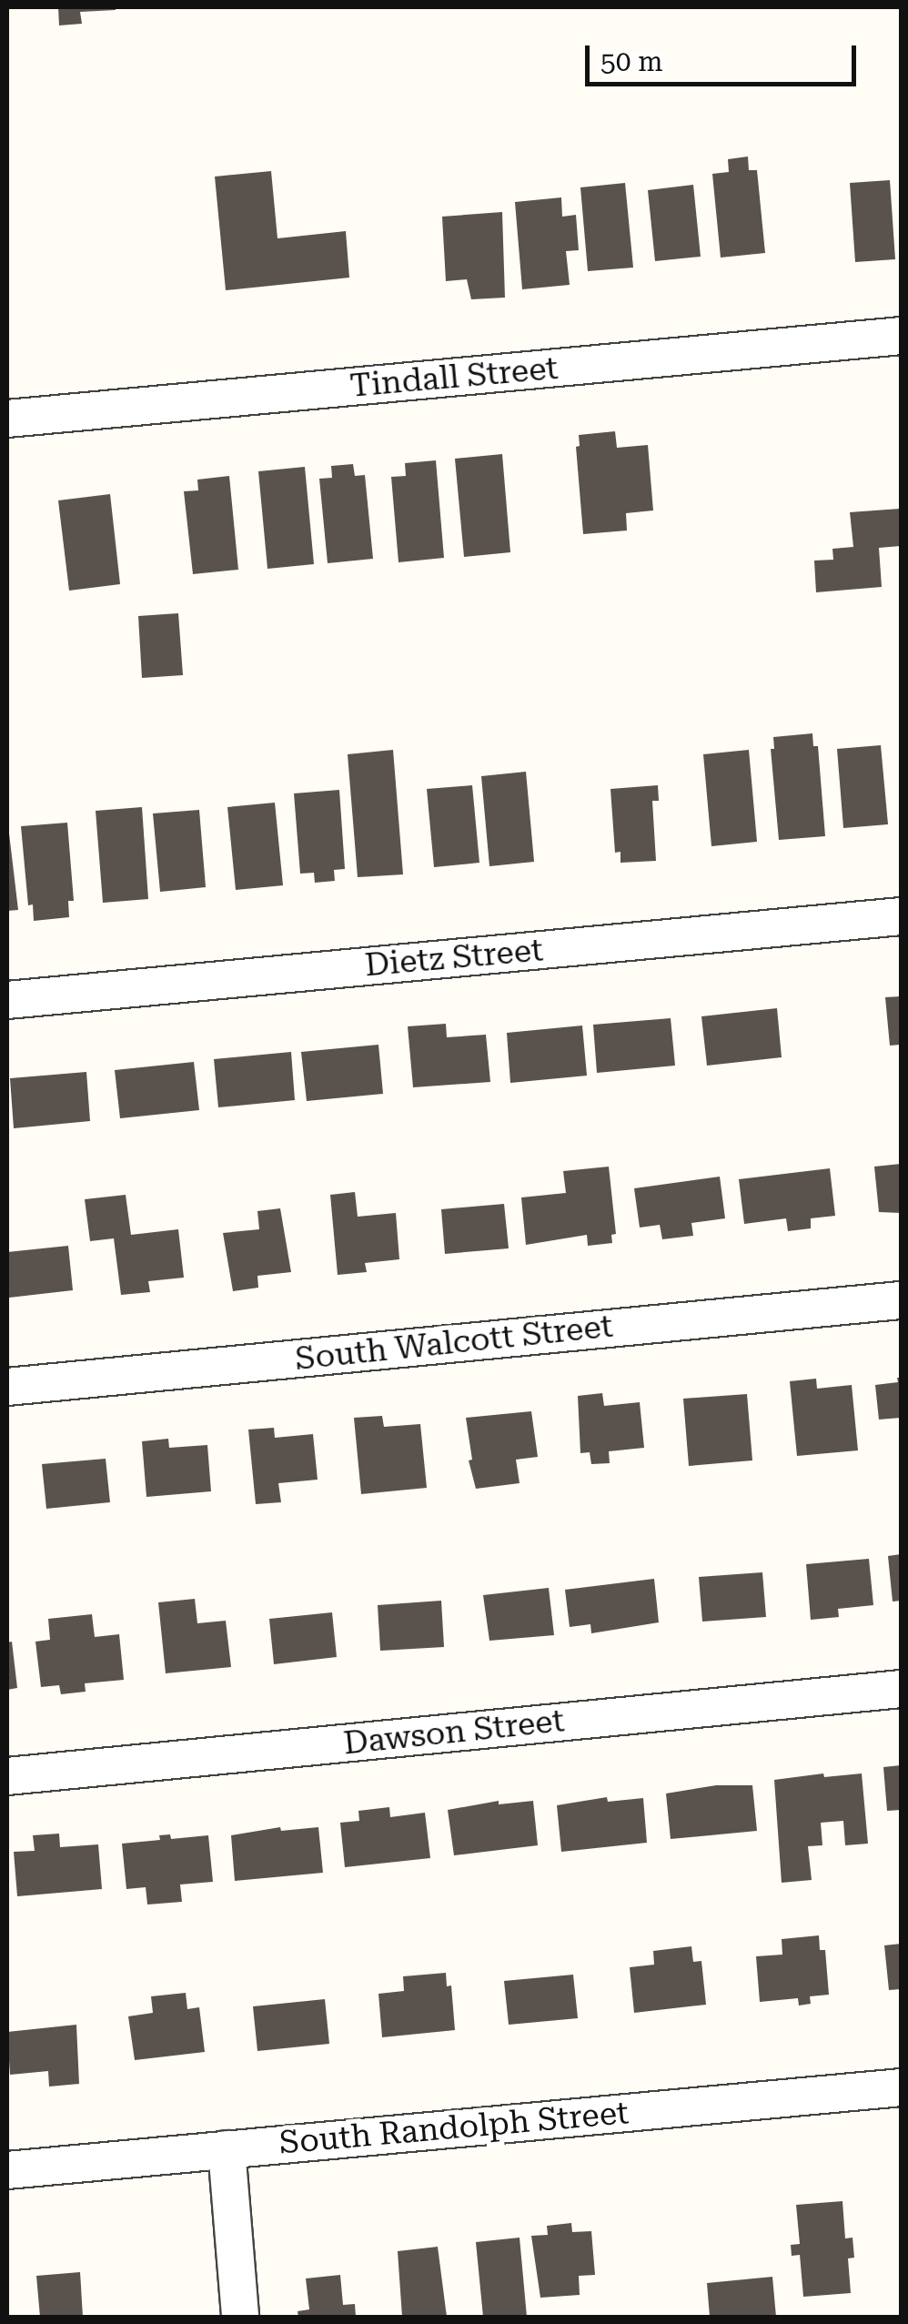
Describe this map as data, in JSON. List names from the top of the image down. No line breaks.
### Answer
{"streets":{"street":["Tindall Street","Dietz Street","South Walcott Street","Dawson Street","South Randolph Street"]},"scale_bar":"50 m"}
